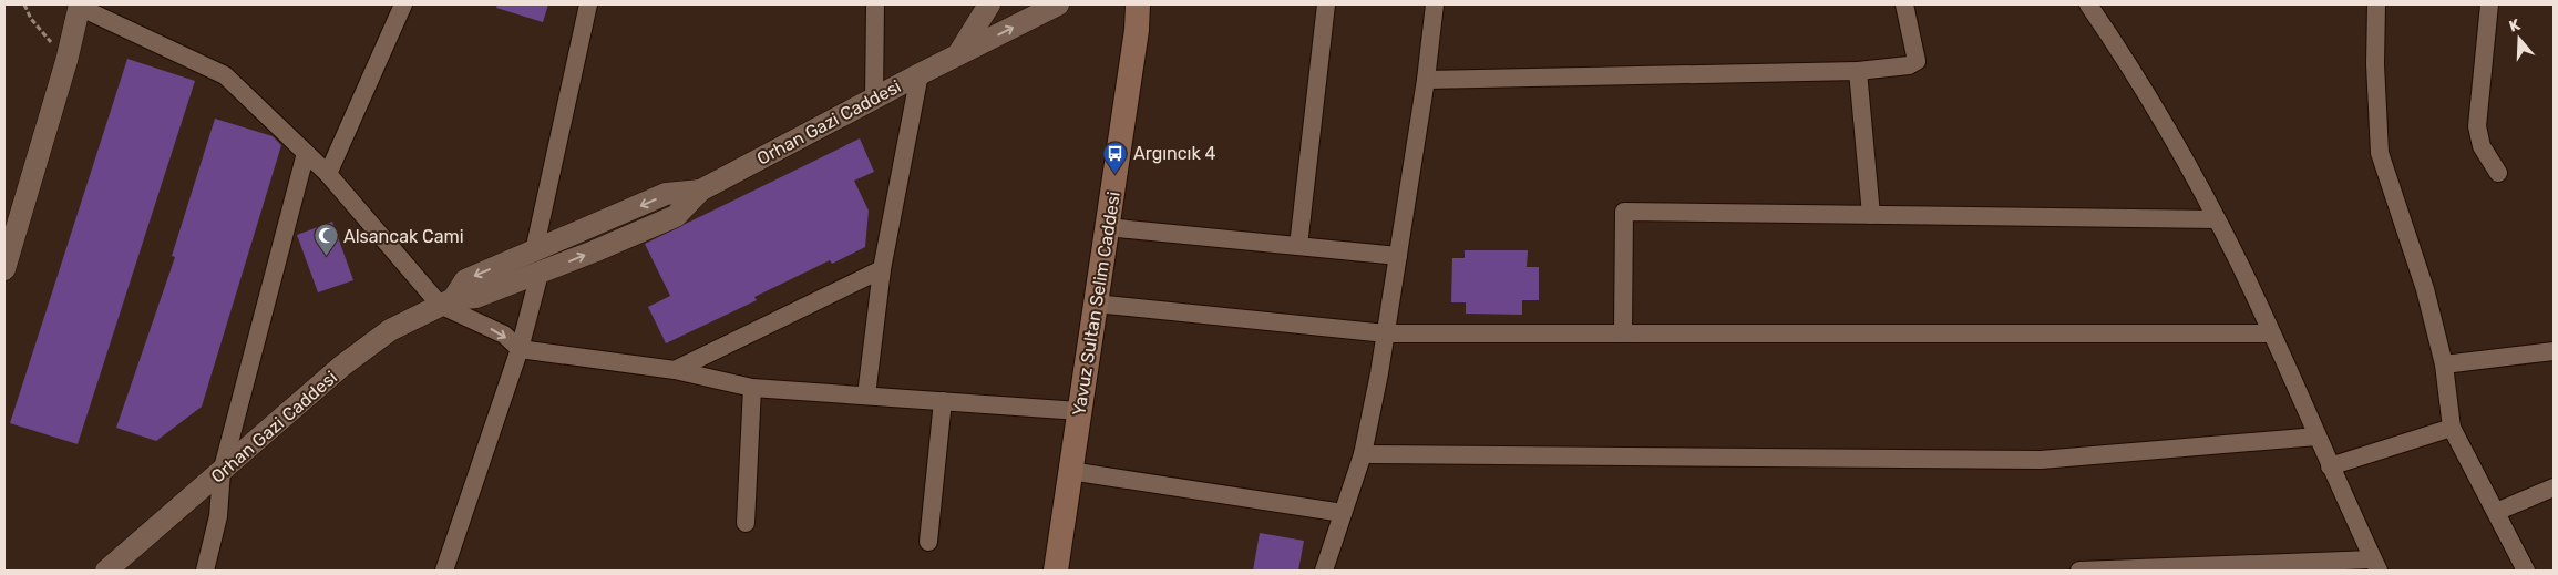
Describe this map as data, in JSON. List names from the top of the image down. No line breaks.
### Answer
{"streets":{"main road":["Yavuz Sultan Selim Caddesi"],"street":["Orhan Gazi Caddesi"]},"places":{"bus stop":["Argıncık 4"],"mosque":["Alsancak Cami"]},"north":"top"}
